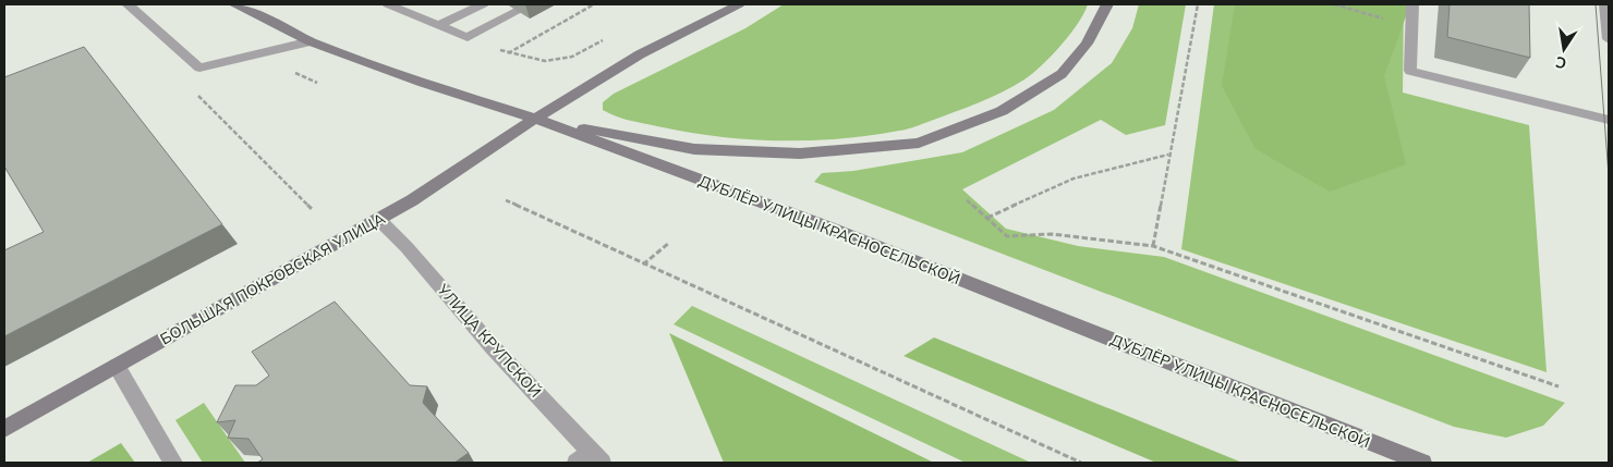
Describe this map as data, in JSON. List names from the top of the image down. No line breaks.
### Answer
{"streets":{"main road":["ДУБЛЁР УЛИЦЫ КРАСНОСЕЛЬСКОЙ","БОЛЬШАЯ ПОКРОВСКАЯ УЛИЦА"],"street":["УЛИЦА КРУПСКОЙ"]},"crossings":[["ДУБЛЁР УЛИЦЫ КРАСНОСЕЛЬСКОЙ","БОЛЬШАЯ ПОКРОВСКАЯ УЛИЦА"],["БОЛЬШАЯ ПОКРОВСКАЯ УЛИЦА","УЛИЦА КРУПСКОЙ"]],"north":"bottom"}
